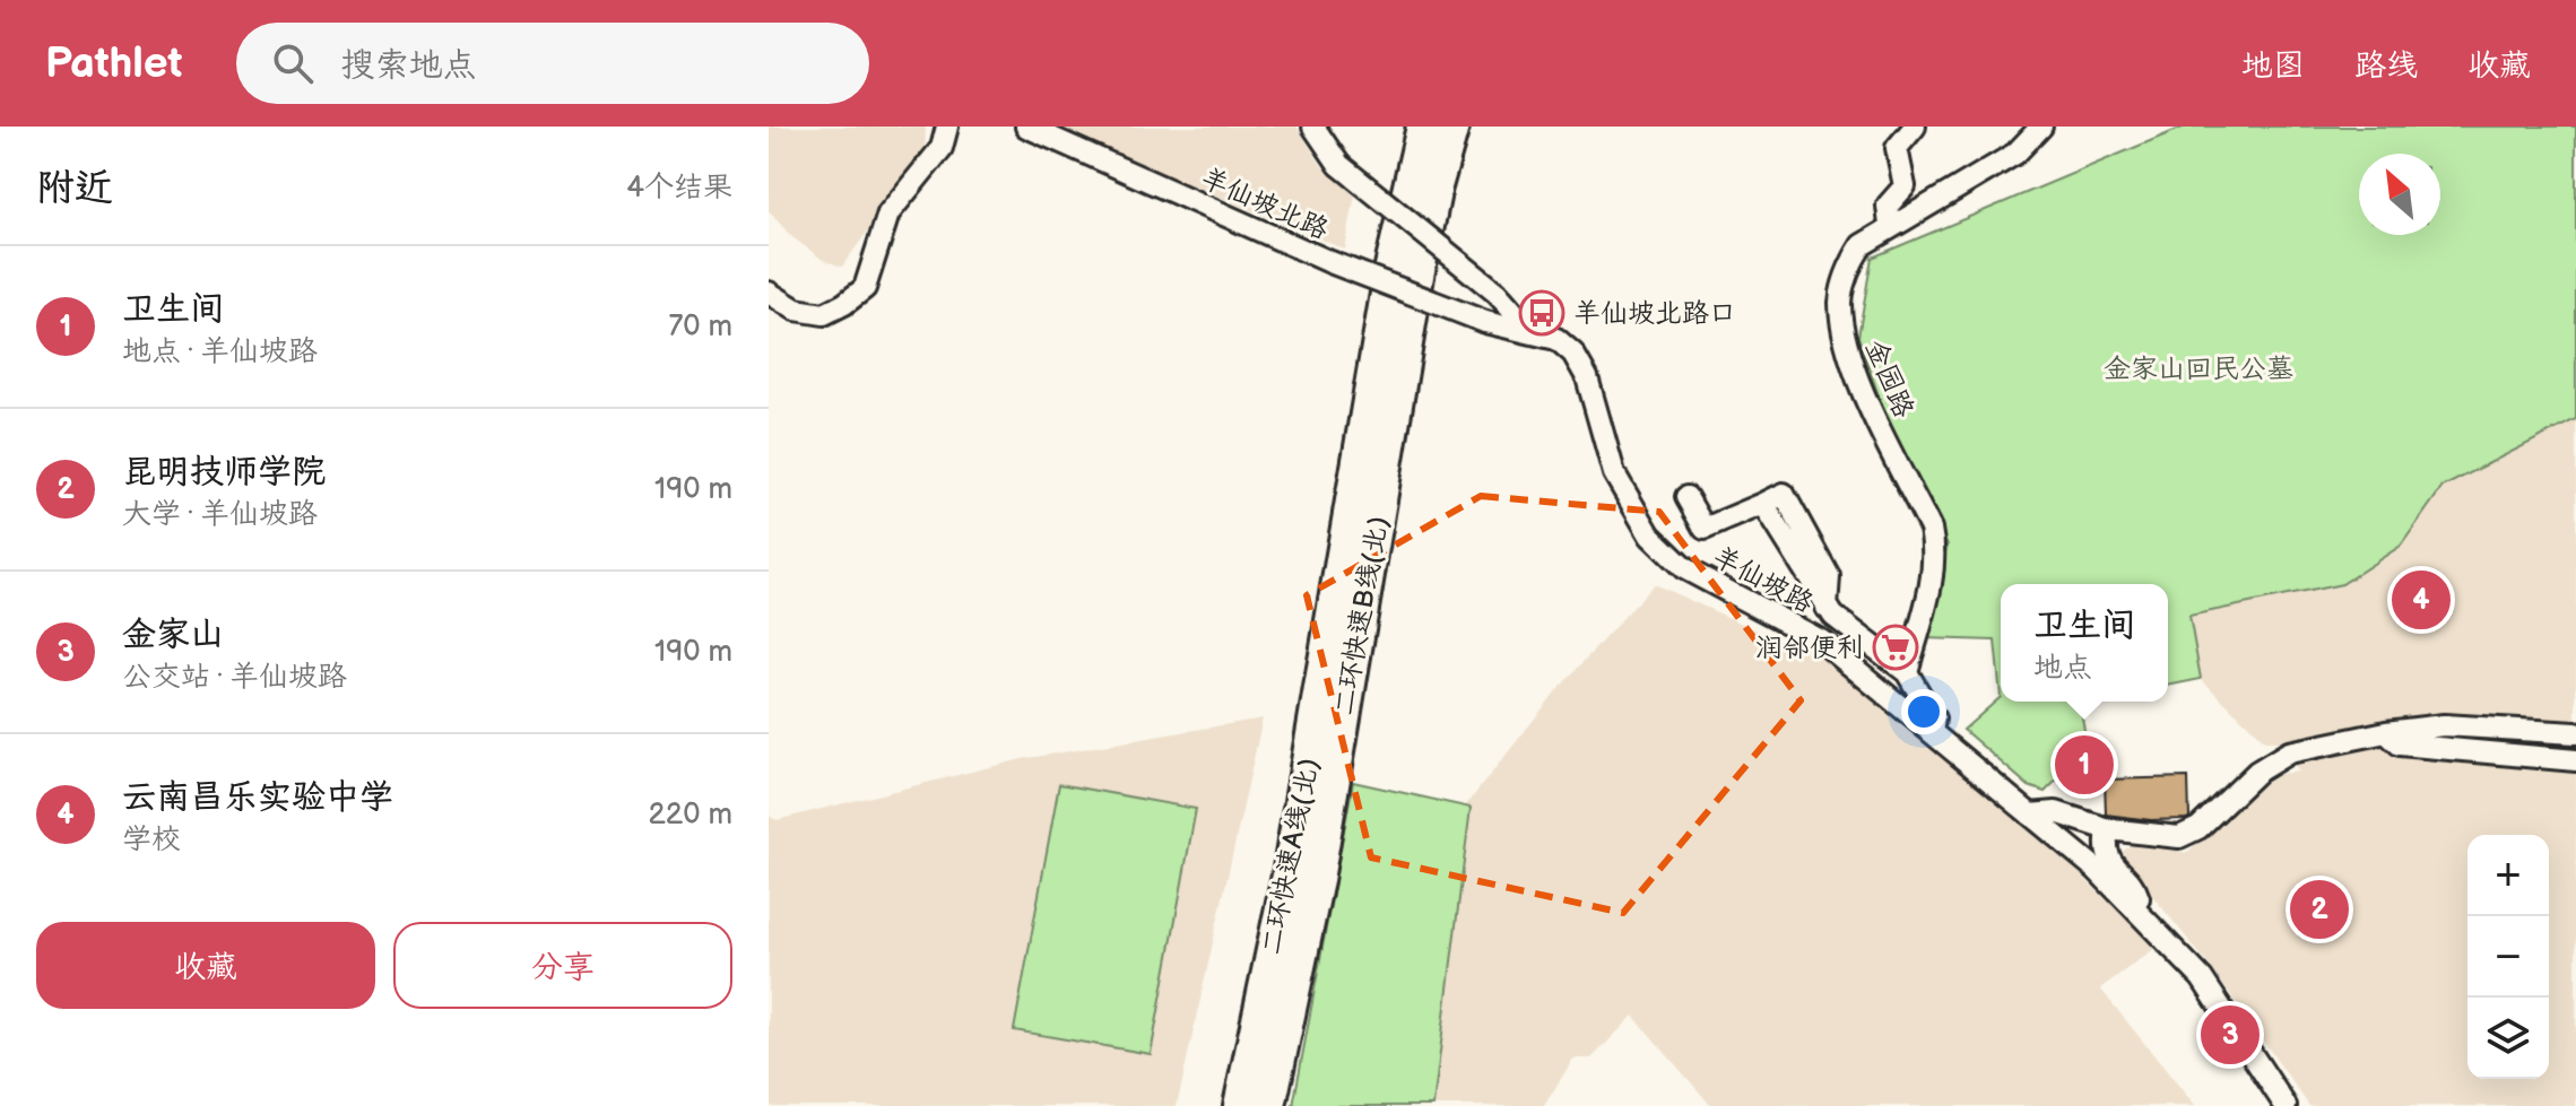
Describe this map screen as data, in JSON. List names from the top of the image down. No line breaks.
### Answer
{"streets":{"highway":["二环快速B线(北)","二环快速A线(北)"],"street":["羊仙坡北路","金园路","羊仙坡路"]},"crossings":[["羊仙坡北路","羊仙坡路"]],"parks":["金家山回民公墓"],"places":{"bus stop":["羊仙坡北路口"],"supermarket":["润邻便利"]},"north":"top left","page":{"header":"Pathlet","search":"搜索地点","nav":["地图","路线","收藏"],"heading":["附近","4个结果"],"list":[{"mark":"1","name":"卫生间","note":"地点 · 羊仙坡路","value":"70 m"},{"mark":"2","name":"昆明技师学院","note":"大学 · 羊仙坡路","value":"190 m"},{"mark":"3","name":"金家山","note":"公交站 · 羊仙坡路","value":"190 m"},{"mark":"4","name":"云南昌乐实验中学","note":"学校","value":"220 m"}],"pins":["4","1","2","3"],"popup":["卫生间","地点"],"map_buttons":["+","−"],"buttons":["收藏","分享"]}}
